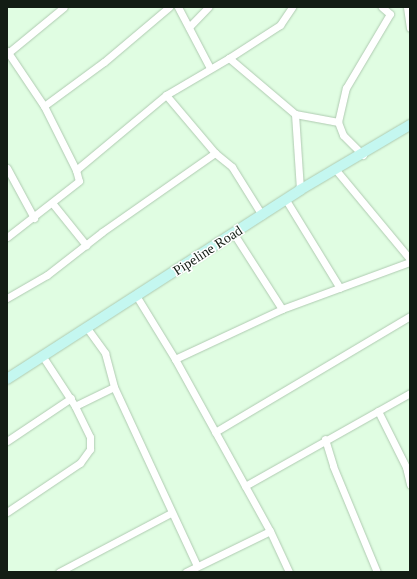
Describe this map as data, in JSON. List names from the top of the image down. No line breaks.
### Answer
{"streets":{"street":["Pipeline Road"]}}
